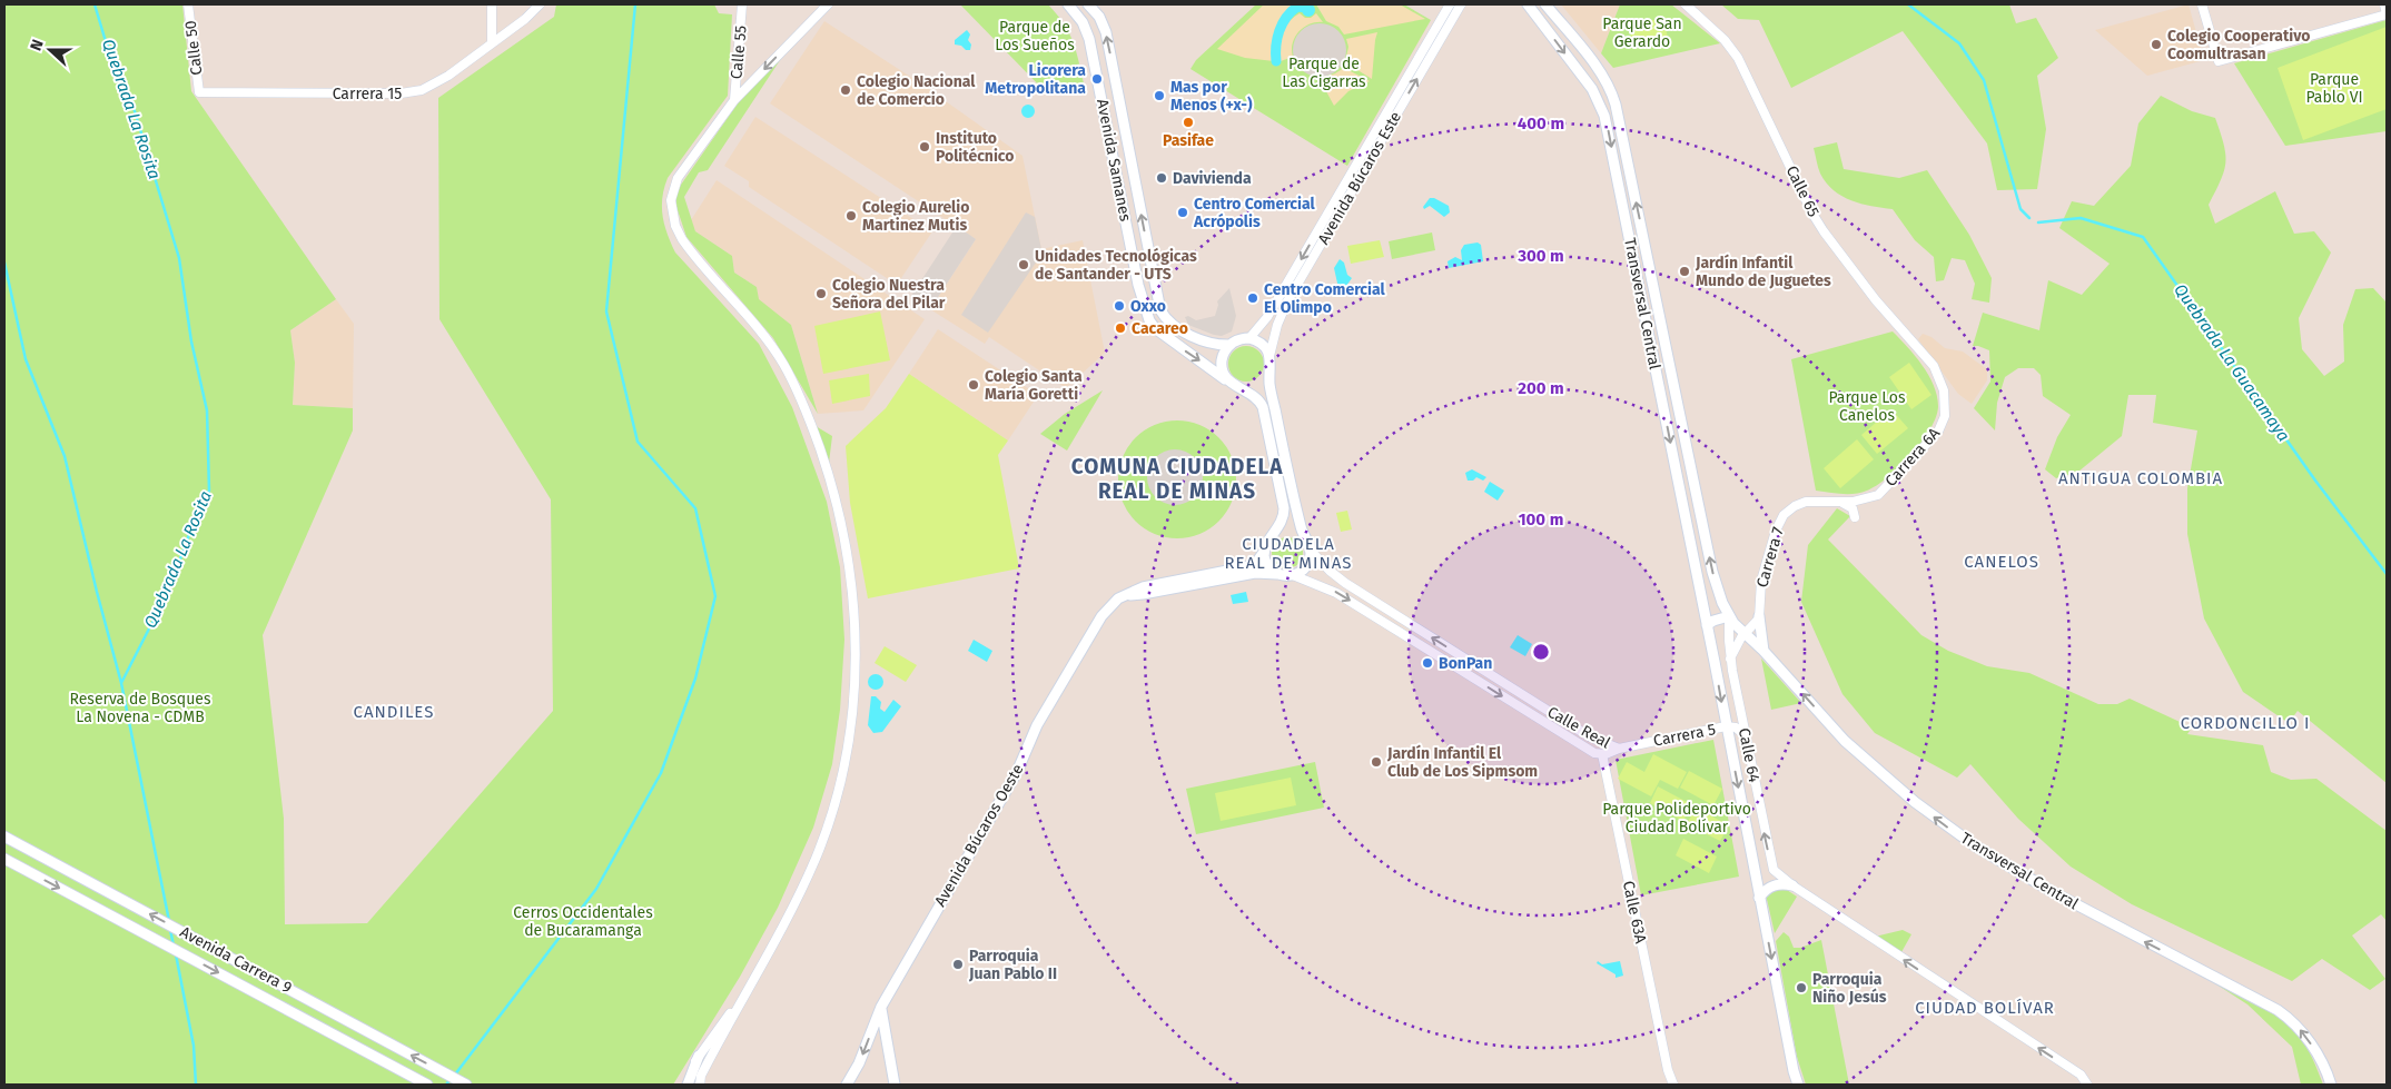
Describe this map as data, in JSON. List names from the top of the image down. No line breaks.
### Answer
{"streets":{"main road":["Avenida Samanes","Transversal Central","Avenida Búcaros Oeste","Avenida Carrera 9"],"street":["Calle 50","Calle 55","Carrera 15","Avenida Búcaros Este","Calle 65","Carrera 6A","Carrera 7","Calle Real","Carrera 5","Calle 64","Calle 63A"]},"crossings":[["Calle 50","Carrera 15"],["Calle 65","Carrera 6A"],["Transversal Central","Carrera 5"],["Transversal Central","Calle 64"],["Carrera 6A","Carrera 7"],["Calle Real","Carrera 5"],["Calle Real","Calle 63A"],["Carrera 5","Calle 64"]],"one_way":["Calle 64"],"districts":["COMUNA CIUDADELA REAL DE MINAS","ANTIGUA COLOMBIA","CIUDADELA REAL DE MINAS","CANELOS","CANDILES","CORDONCILLO I","CIUDAD BOLÍVAR"],"water":["Quebrada La Rosita","Quebrada La Guacamaya"],"parks":["Parque San Gerardo","Parque de Los Sueños","Parque de Las Cigarras","Parque Pablo VI","Parque Los Canelos","Reserva de Bosques La Novena - CDMB","Parque Polideportivo Ciudad Bolívar","Cerros Occidentales de Bucaramanga"],"places":["Colegio Cooperativo Coomultrasan","Licorera Metropolitana","Colegio Nacional de Comercio","Mas por Menos (+x-)","Pasifae","Instituto Politécnico","Davivienda","Centro Comercial Acrópolis","Colegio Aurelio Martinez Mutis","Unidades Tecnológicas de Santander - UTS","Jardín Infantil Mundo de Juguetes","Colegio Nuestra Señora del Pilar","Centro Comercial El Olimpo","Oxxo","Cacareo","Colegio Santa María Goretti","BonPan","Jardín Infantil El Club de Los Sipmsom","Parroquia Juan Pablo II","Parroquia Niño Jesús"],"north":"left","rings":["400 m","300 m","200 m","100 m"]}
